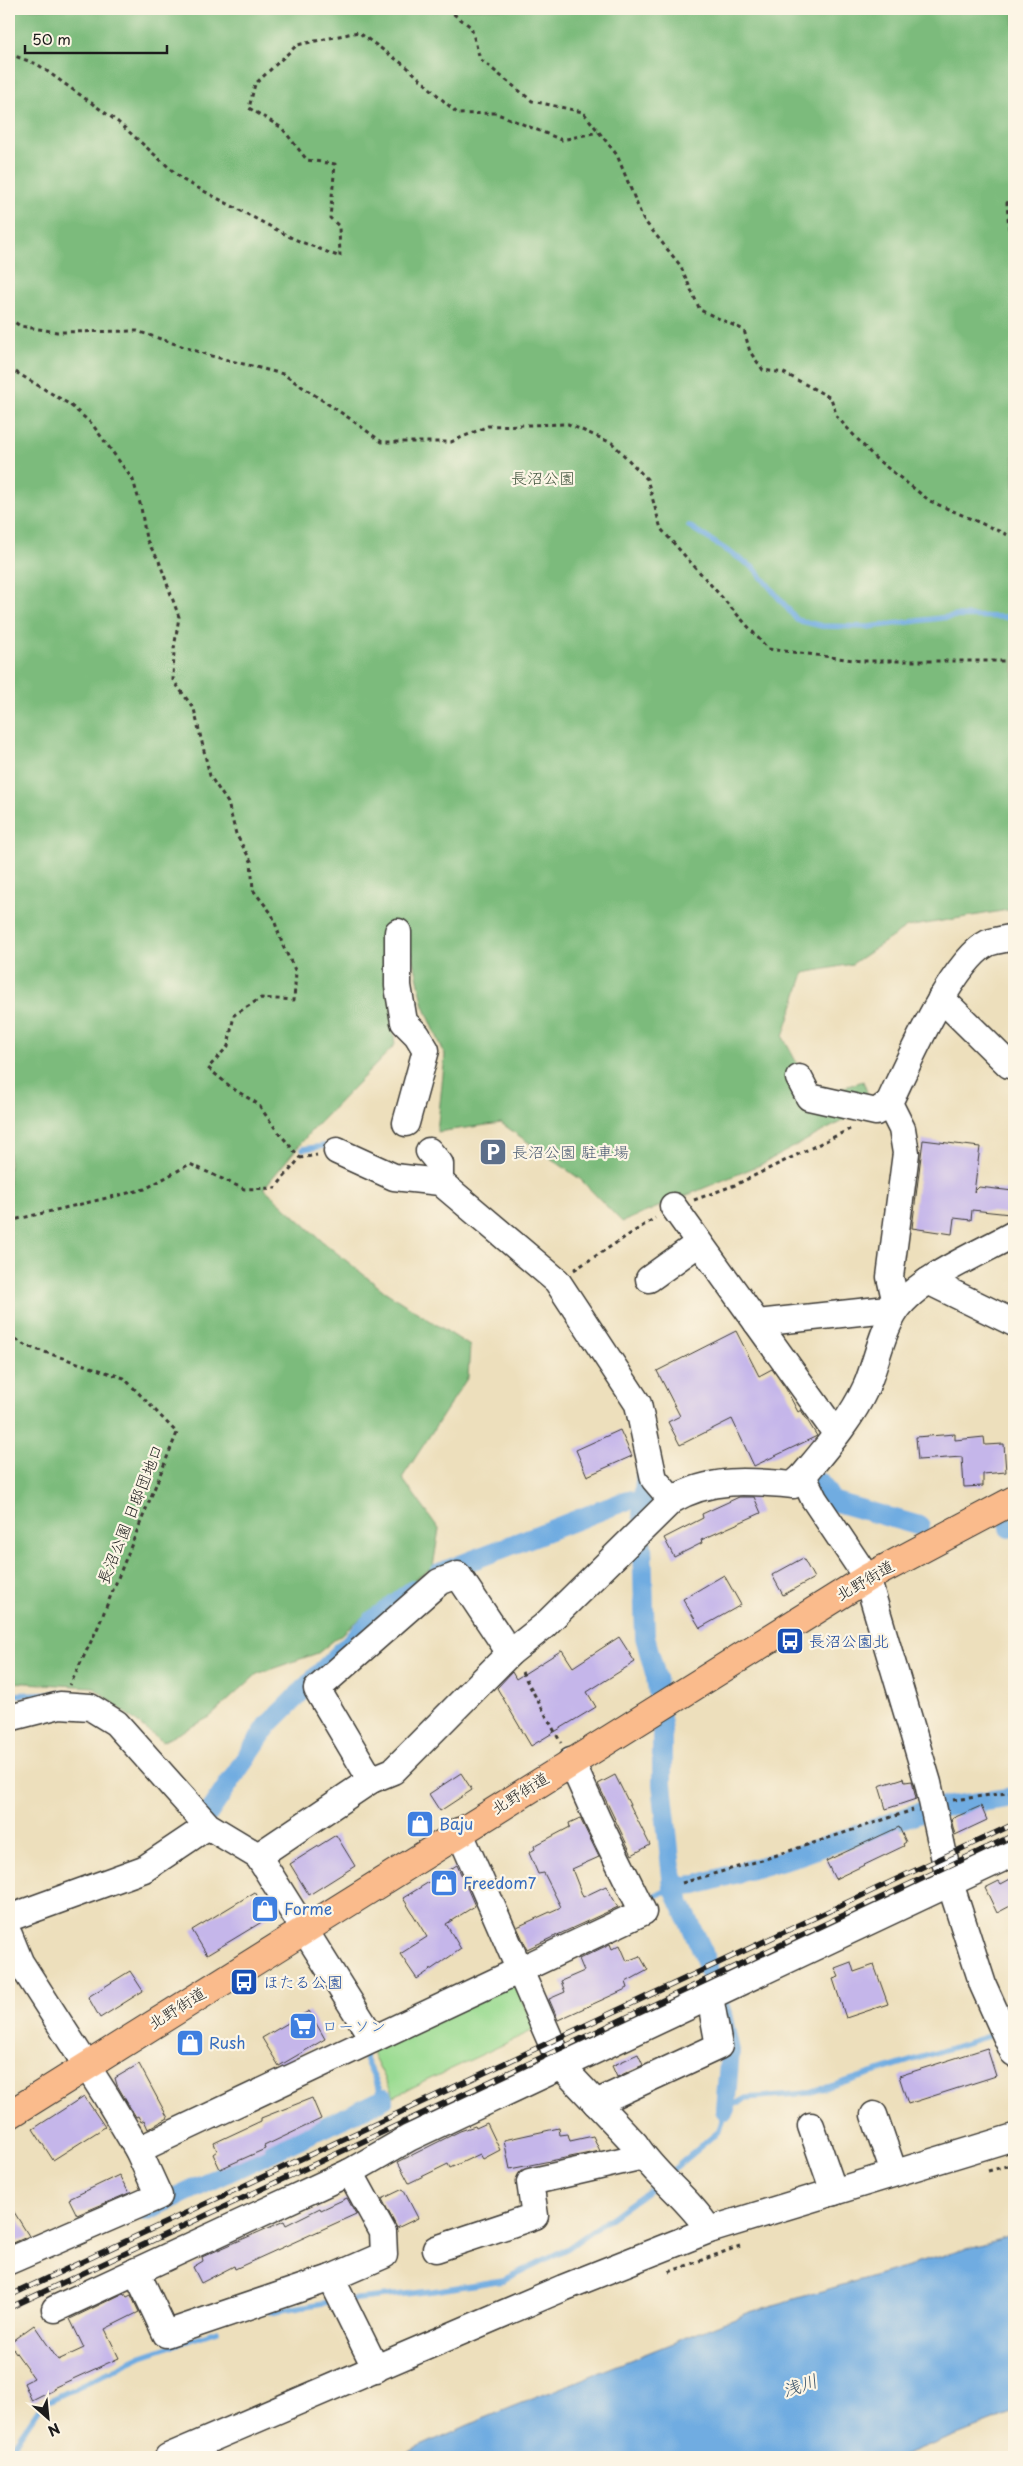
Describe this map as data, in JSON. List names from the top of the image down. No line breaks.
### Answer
{"streets":{"main road":["北野街道"],"path":["長沼公園 日邸団地口"]},"water":["浅川"],"parks":["長沼公園"],"places":{"parking":["長沼公園 駐車場"],"bus stop":["長沼公園北","ほたる公園"],"shop":["Baju","Freedom7","Forme","Rush"],"supermarket":["ローソン"]},"scale_bar":"50 m","north":"bottom right"}
